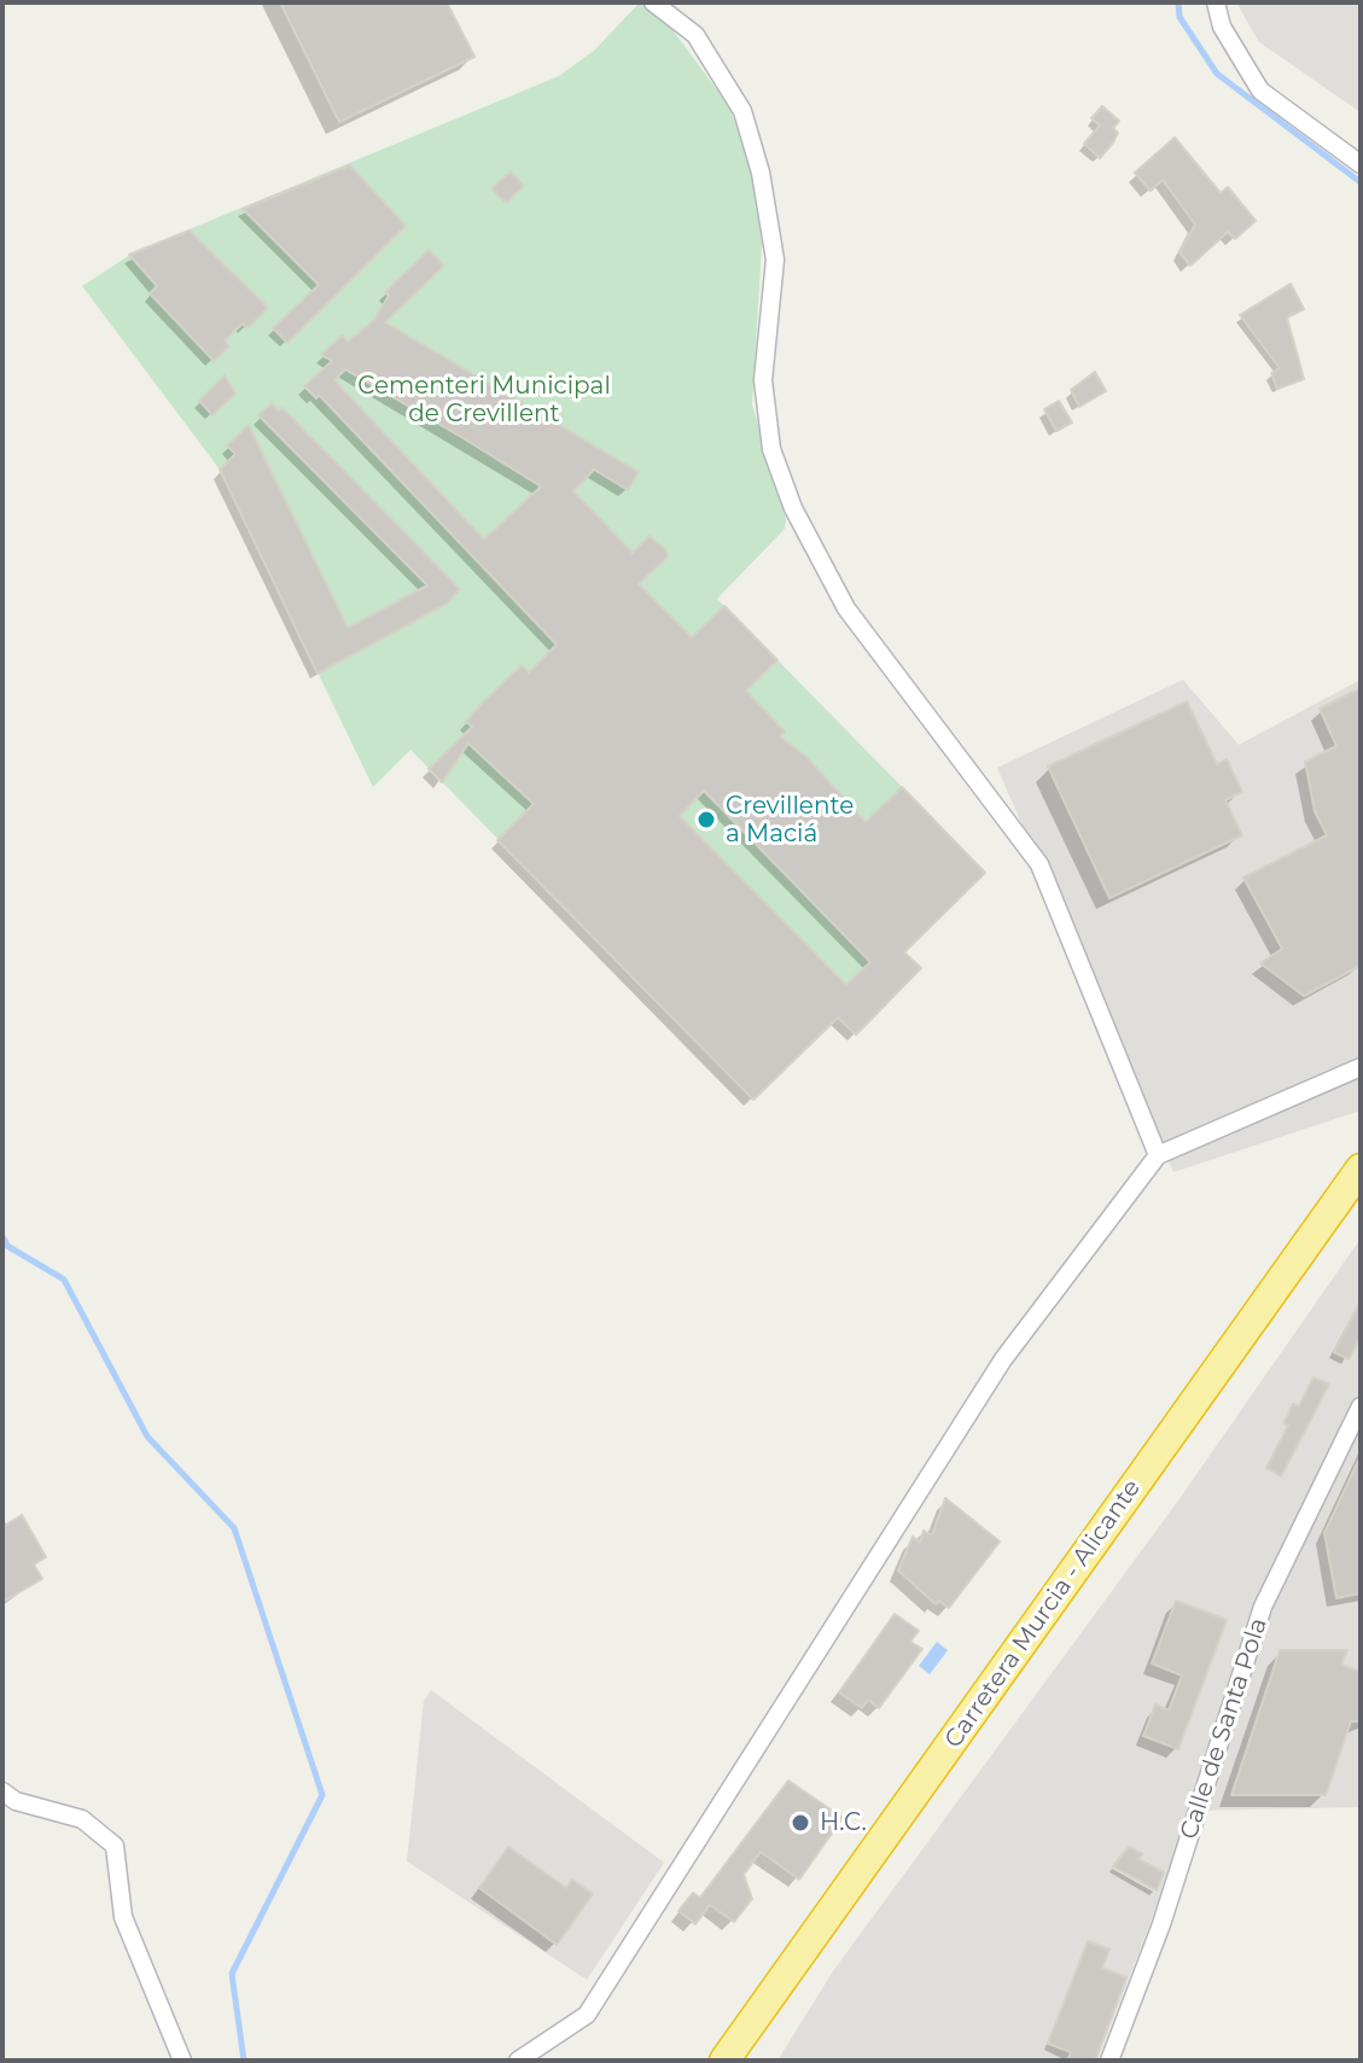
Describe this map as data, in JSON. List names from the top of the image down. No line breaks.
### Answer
{"streets":{"highway":["Carretera Murcia - Alicante"],"street":["Calle de Santa Pola"]},"parks":["Cementeri Municipal de Crevillent"],"places":["Crevillente a Maciá","H.C."]}
